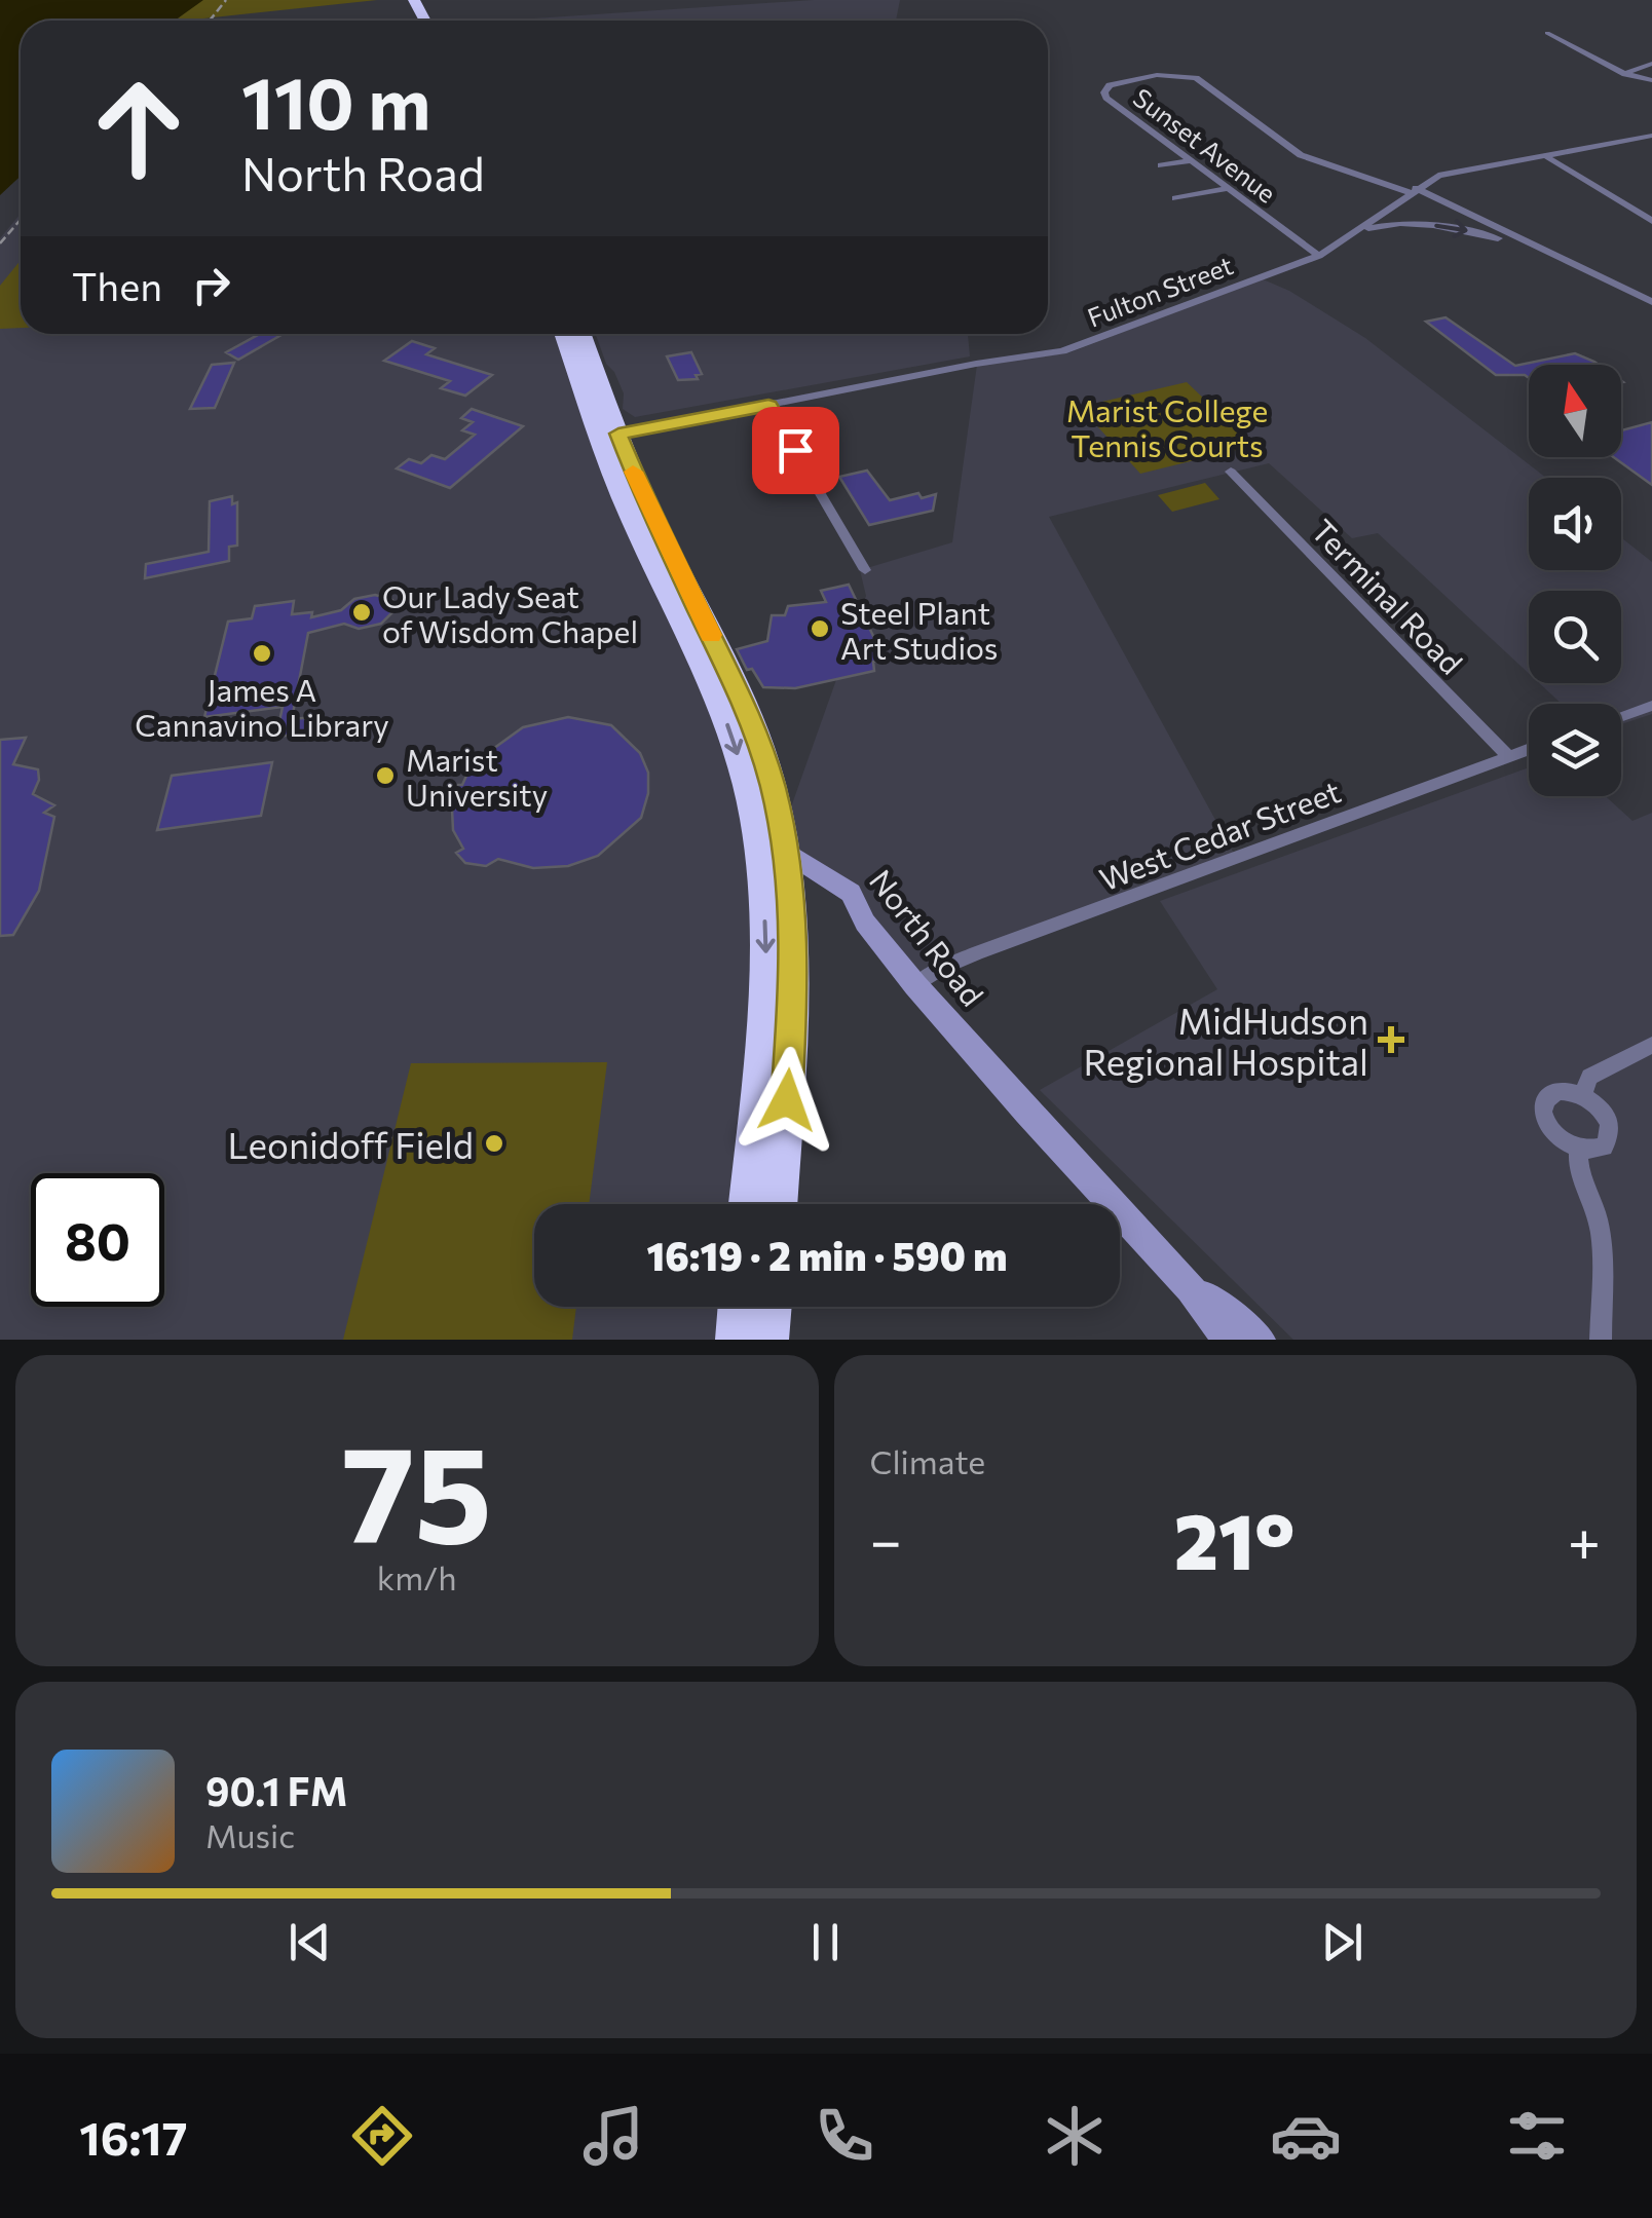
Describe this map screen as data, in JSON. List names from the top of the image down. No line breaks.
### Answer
{"streets":{"street":["Sunset Avenue","Fulton Street","Terminal Road","West Cedar Street","North Road"]},"crossings":[["Sunset Avenue","Fulton Street"],["Terminal Road","West Cedar Street"],["West Cedar Street","North Road"]],"parks":["Marist College Tennis Courts"],"places":{"other":["Our Lady Seat of Wisdom Chapel","Steel Plant Art Studios","James A Cannavino Library","Marist University","Leonidoff Field"],"health":["MidHudson Regional Hospital"]},"north":"top","page":{"turn":["110 m","North Road"],"then":"Then","limit":"80","trip":"16:19 · 2 min · 590 m","tile":[["75","km/h"],"Climate"],"heat":["−","21°","+"],"song":["90.1 FM","Music"],"tabs":"16:17"}}
